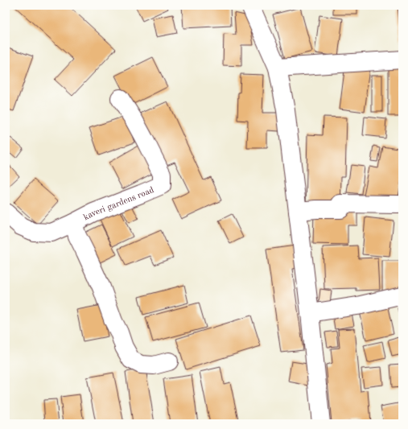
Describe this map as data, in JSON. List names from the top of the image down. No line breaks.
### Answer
{"streets":{"street":["kaveri gardens road"]}}
